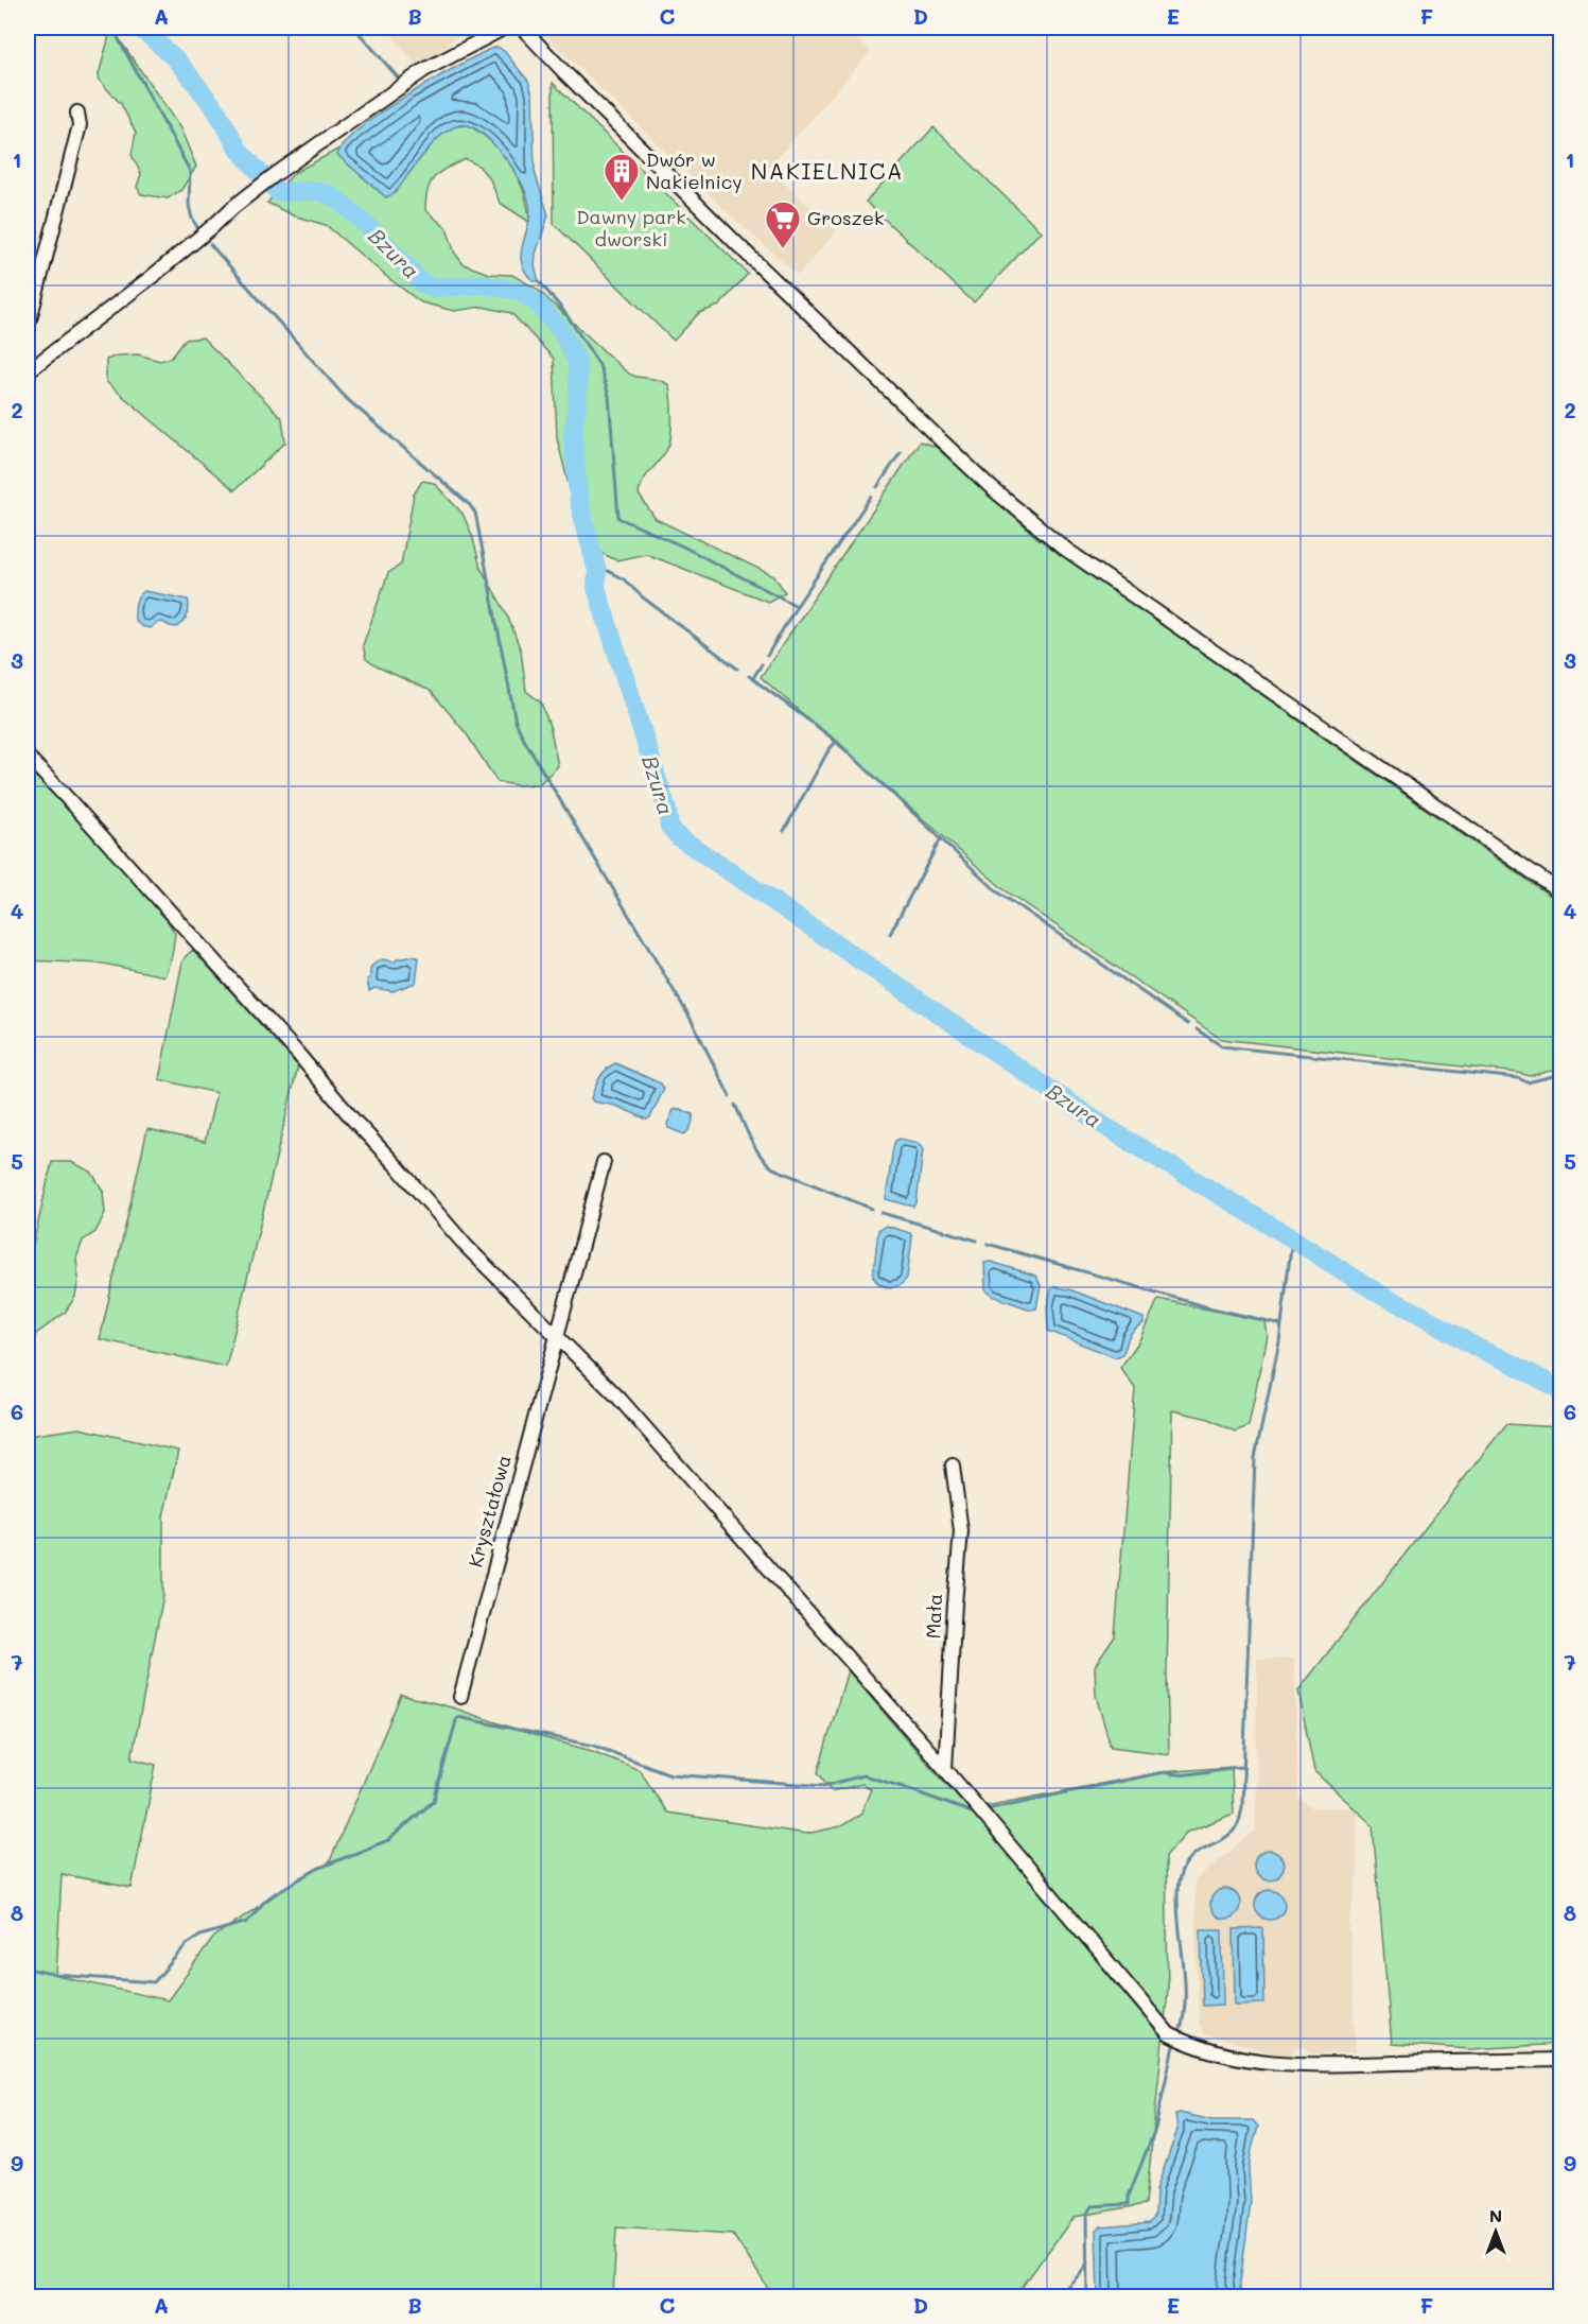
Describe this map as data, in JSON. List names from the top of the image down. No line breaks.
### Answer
{"streets":{"street":["Kryształowa","Mała"]},"districts":["NAKIELNICA"],"water":["Bzura"],"parks":["Dawny park dworski"],"places":{"building":["Dwór w Nakielnicy"],"supermarket":["Groszek"]},"north":"top","grid":{"columns":["A","B","C","D","E","F"],"rows":["1","2","3","4","5","6","7","8","9"]}}
